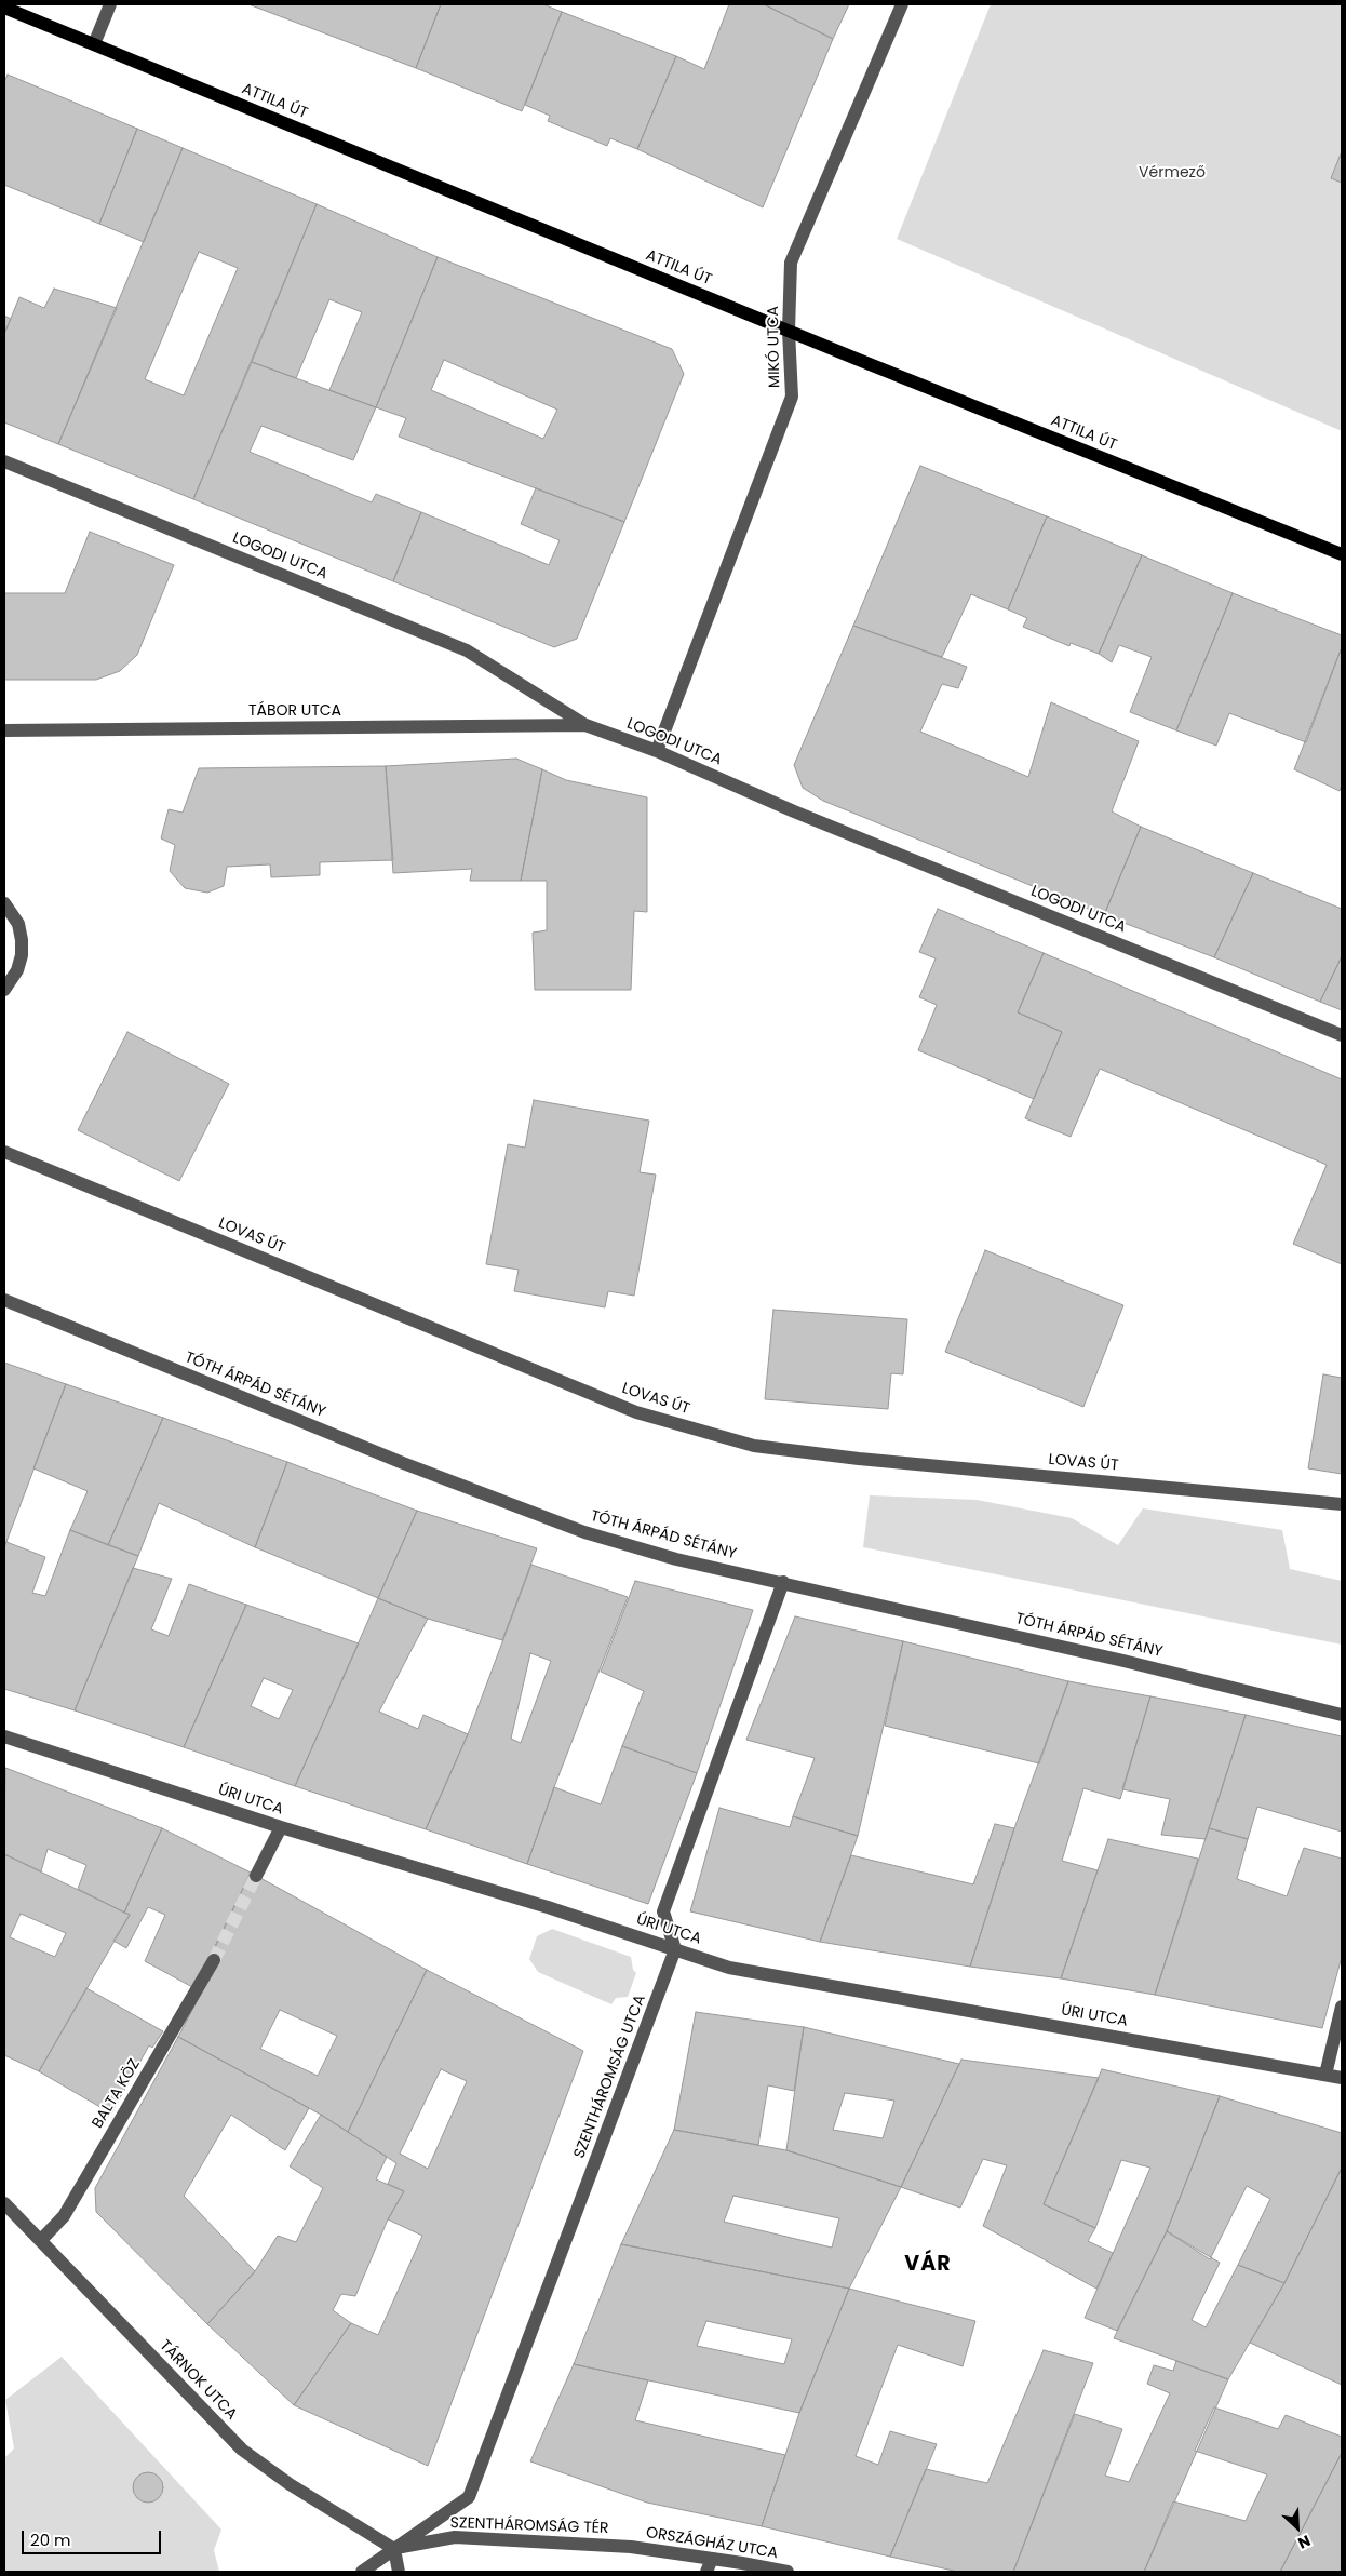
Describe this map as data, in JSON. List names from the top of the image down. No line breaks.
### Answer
{"streets":{"main road":["ATTILA ÚT"],"street":["MIKÓ UTCA","LOGODI UTCA","TÁBOR UTCA","LOVAS ÚT","TÓTH ÁRPÁD SÉTÁNY","ÚRI UTCA","SZENTHÁROMSÁG UTCA","BALTA KÖZ","TÁRNOK UTCA","SZENTHÁROMSÁG TÉR","ORSZÁGHÁZ UTCA"]},"crossings":[["ATTILA ÚT","MIKÓ UTCA"],["MIKÓ UTCA","LOGODI UTCA"],["LOGODI UTCA","TÁBOR UTCA"],["ÚRI UTCA","SZENTHÁROMSÁG UTCA"],["SZENTHÁROMSÁG UTCA","TÁRNOK UTCA"],["SZENTHÁROMSÁG UTCA","SZENTHÁROMSÁG TÉR"],["BALTA KÖZ","TÁRNOK UTCA"],["TÁRNOK UTCA","SZENTHÁROMSÁG TÉR"],["SZENTHÁROMSÁG TÉR","ORSZÁGHÁZ UTCA"]],"districts":["VÁR"],"parks":["Vérmező"],"scale_bar":"20 m","north":"bottom right"}
